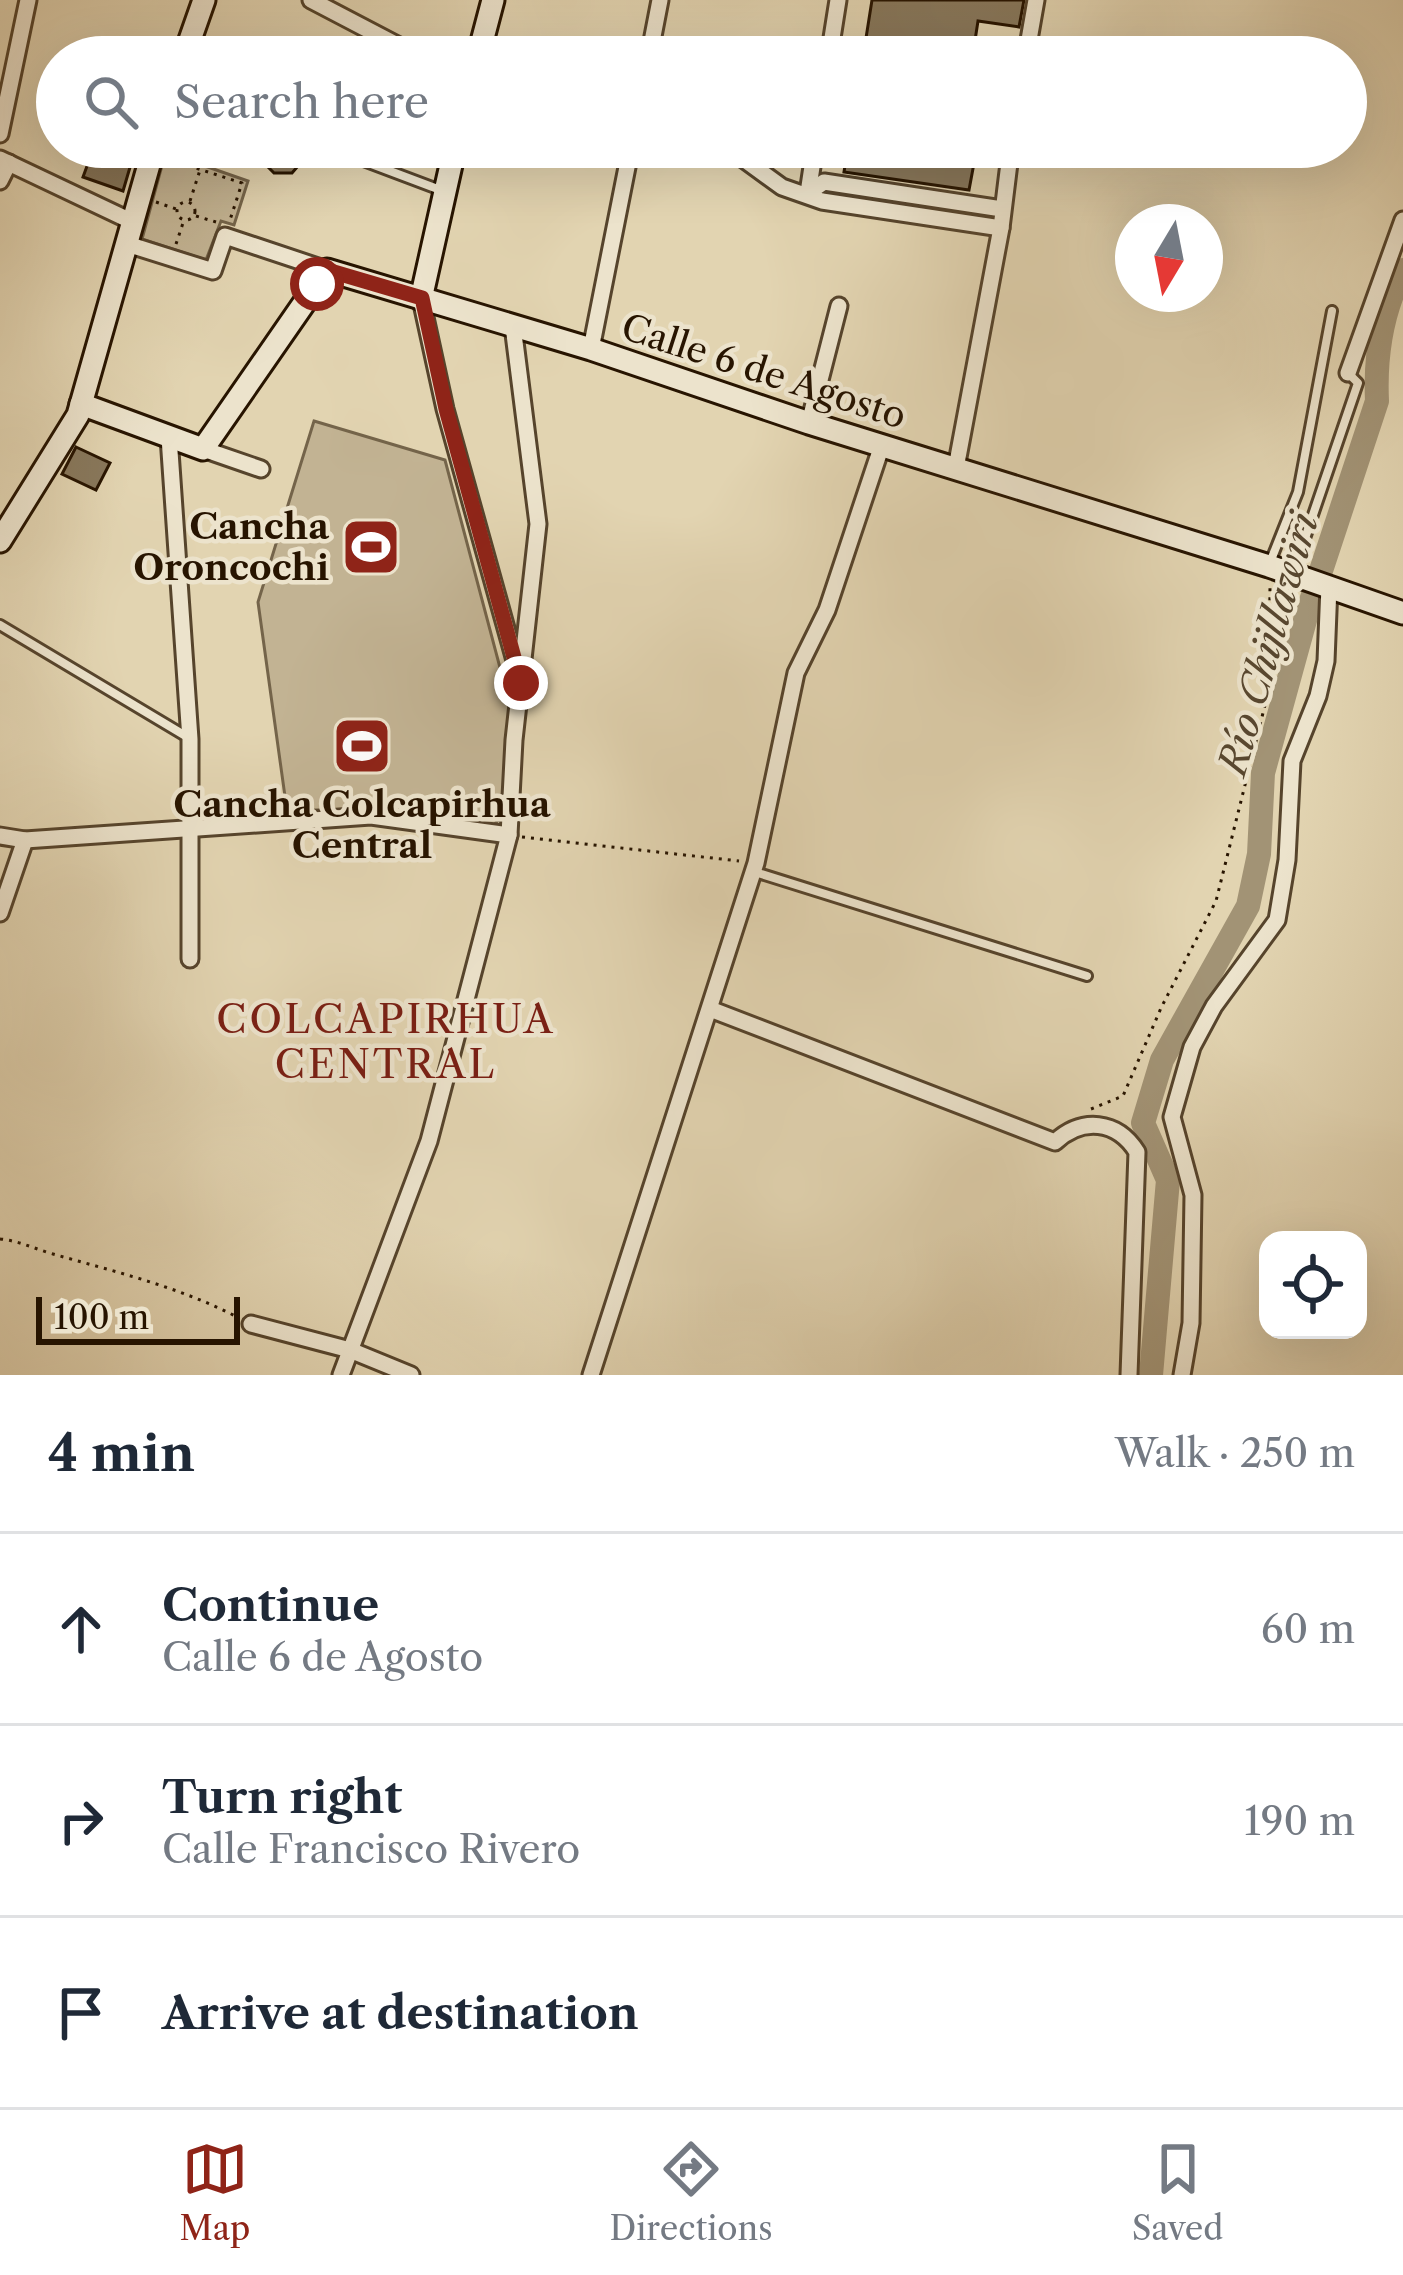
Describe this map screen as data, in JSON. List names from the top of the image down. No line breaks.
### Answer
{"streets":{"main road":["Calle 6 de Agosto"]},"districts":["COLCAPIRHUA CENTRAL"],"water":["Río Chijllawiri"],"places":{"sports":["Cancha Oroncochi","Cancha Colcapirhua Central"]},"scale_bar":"100 m","north":"bottom","page":{"search":"Search here","scale":"100 m","heading":["4 min","Walk · 250 m"],"list":[["Continue","Calle 6 de Agosto","60 m"],["Turn right","Calle Francisco Rivero","190 m"],"Arrive at destination"],"nav":["Map","Directions","Saved"]}}
